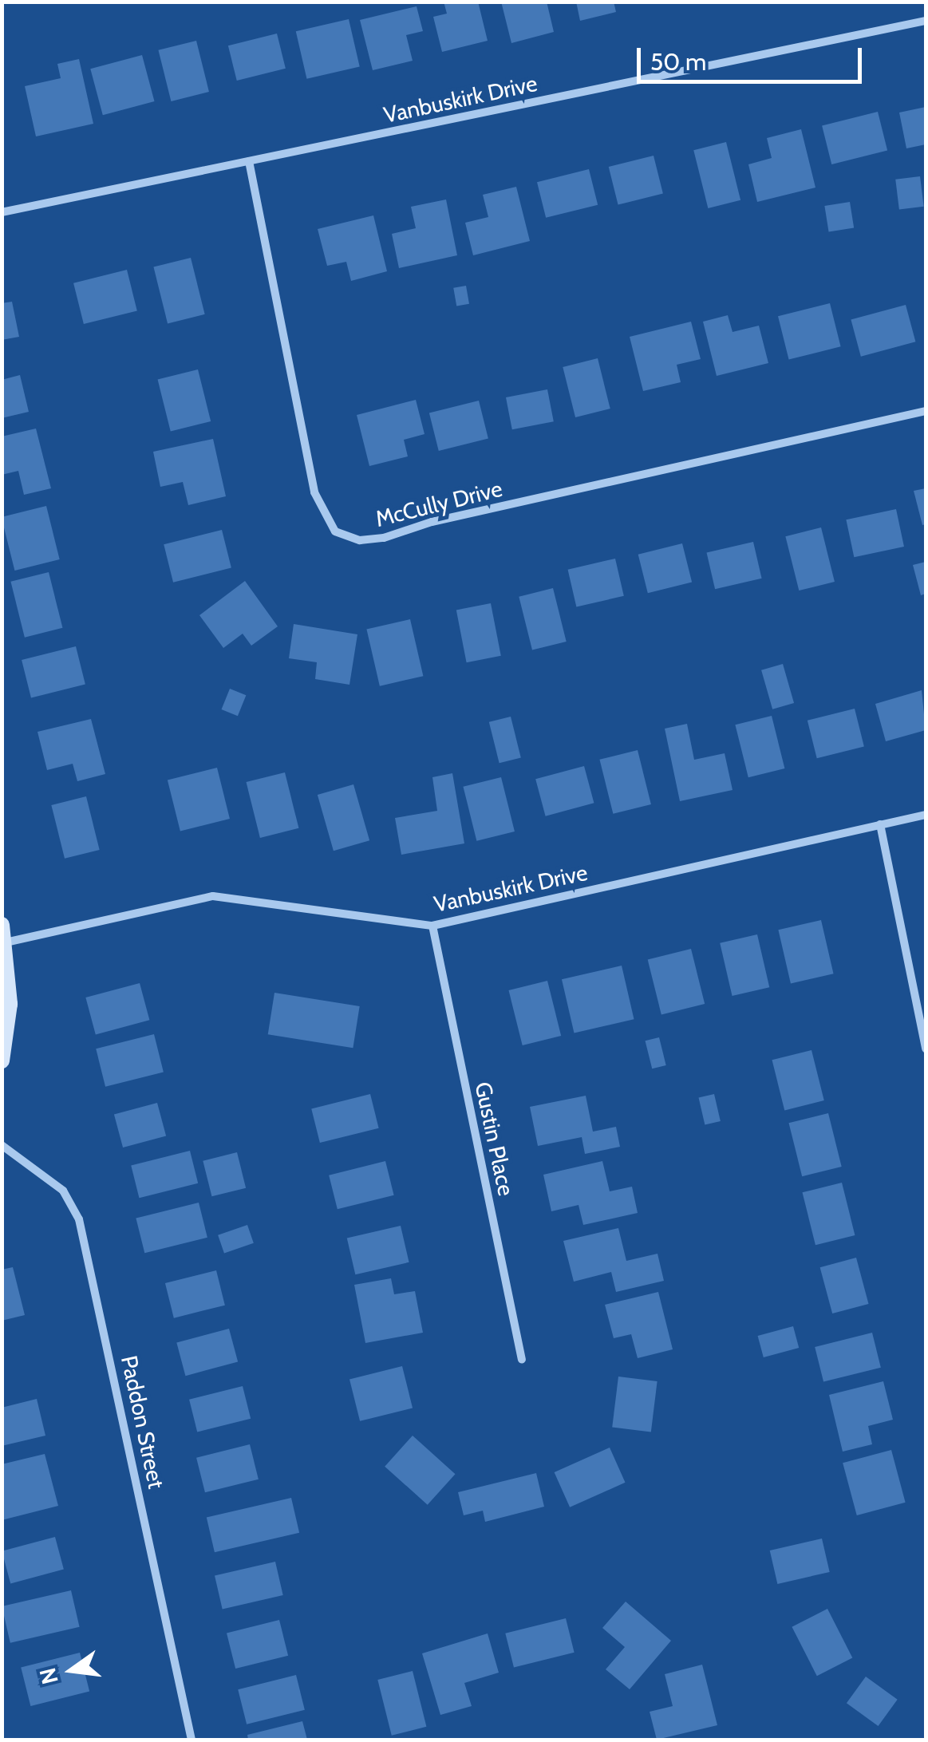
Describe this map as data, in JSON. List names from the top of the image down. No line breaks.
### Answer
{"streets":{"street":["Vanbuskirk Drive","McCully Drive","Gustin Place","Paddon Street"]},"crossings":[["Vanbuskirk Drive","McCully Drive"],["Vanbuskirk Drive","Gustin Place"]],"scale_bar":"50 m","north":"left"}
